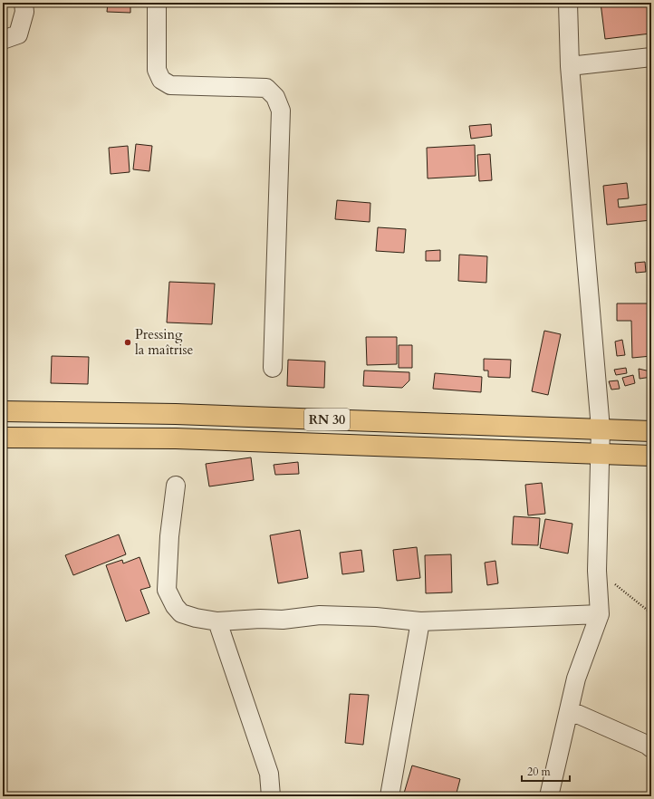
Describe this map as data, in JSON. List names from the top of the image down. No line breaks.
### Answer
{"streets":{"main road":["RN 30"]},"places":["Pressing la maîtrise"],"scale_bar":"20 m"}
